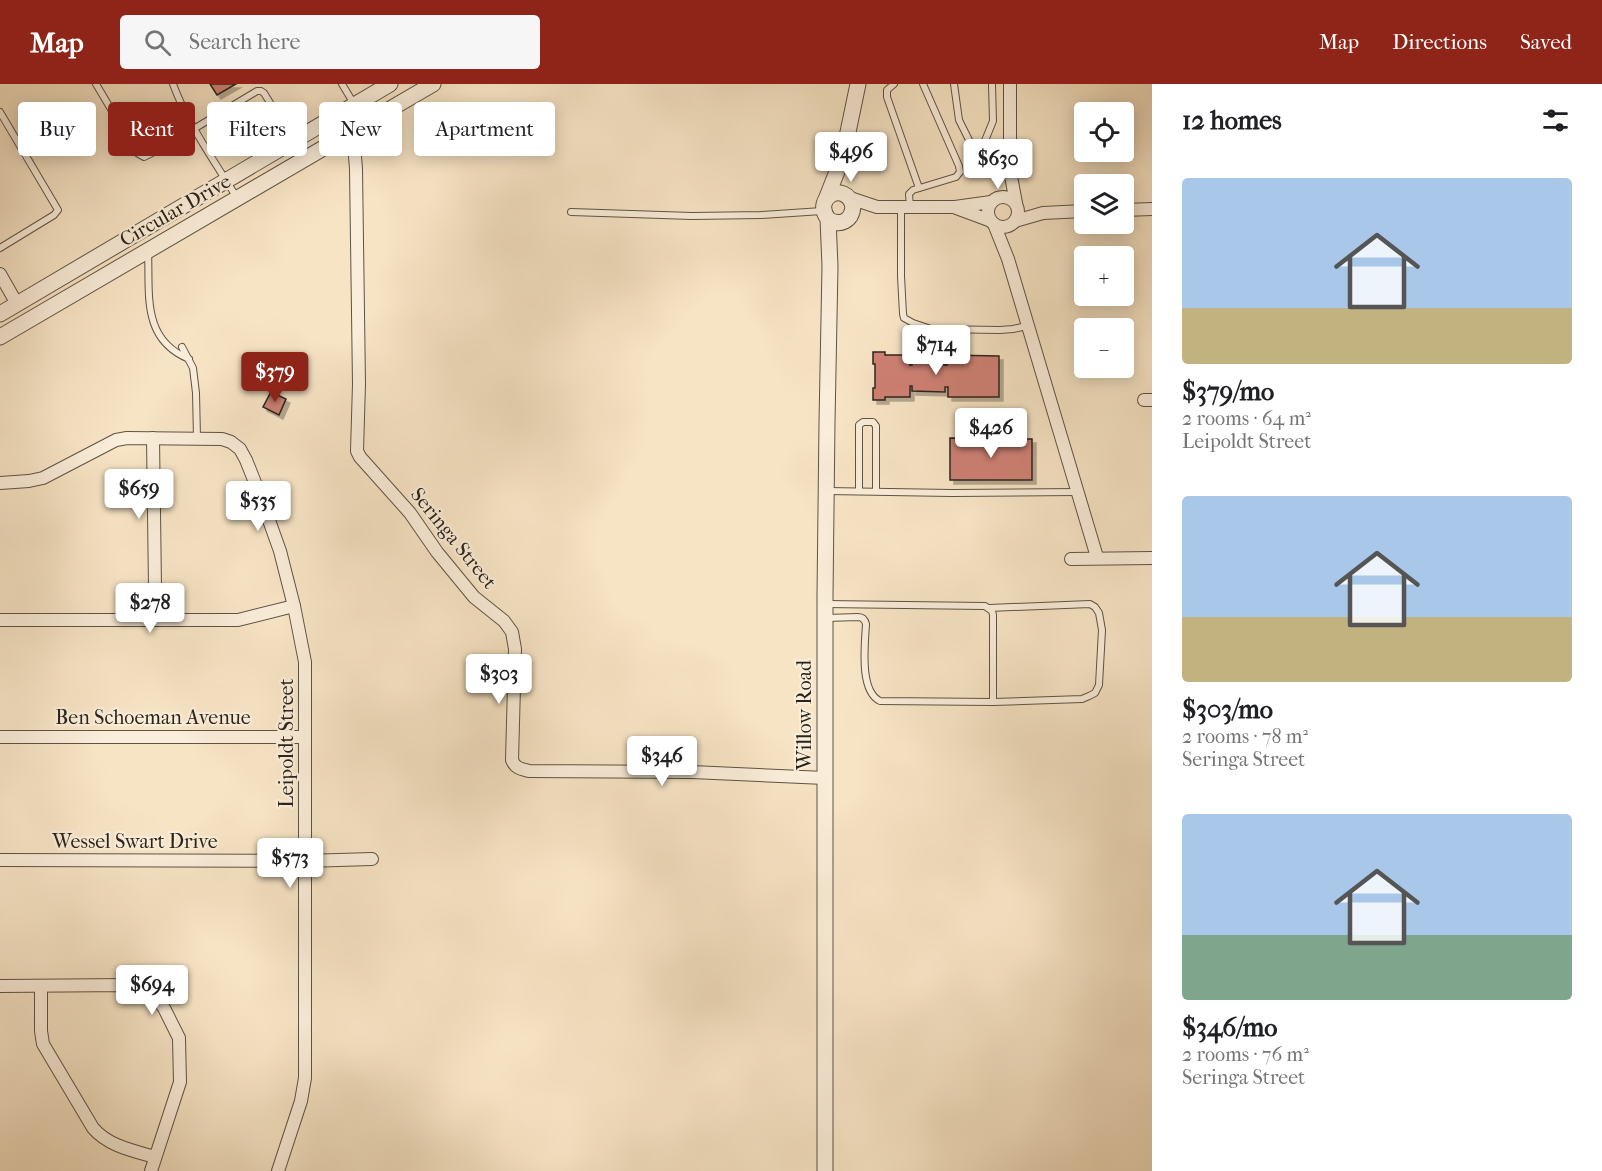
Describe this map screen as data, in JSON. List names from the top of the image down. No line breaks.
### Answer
{"streets":{"street":["Circular Drive","Seringa Street","Willow Road","Ben Schoeman Avenue","Leipoldt Street","Wessel Swart Drive"]},"crossings":[["Seringa Street","Willow Road"],["Ben Schoeman Avenue","Leipoldt Street"],["Leipoldt Street","Wessel Swart Drive"]],"page":{"header":"Map","search":"Search here","nav":["Map","Directions","Saved"],"heading":"12 homes","map_buttons":["+","−"],"chip":["Buy","Rent","Filters","New","Apartment"],"price":["$496","$630","$714","$379","$426","$659","$535","$278","$303","$346","$573","$694"],"list":[{"name":"$379/mo","note":"2 rooms · 64 m² · Leipoldt Street"},{"name":"$303/mo","note":"2 rooms · 78 m² · Seringa Street"},{"name":"$346/mo","note":"2 rooms · 76 m² · Seringa Street"}]}}
